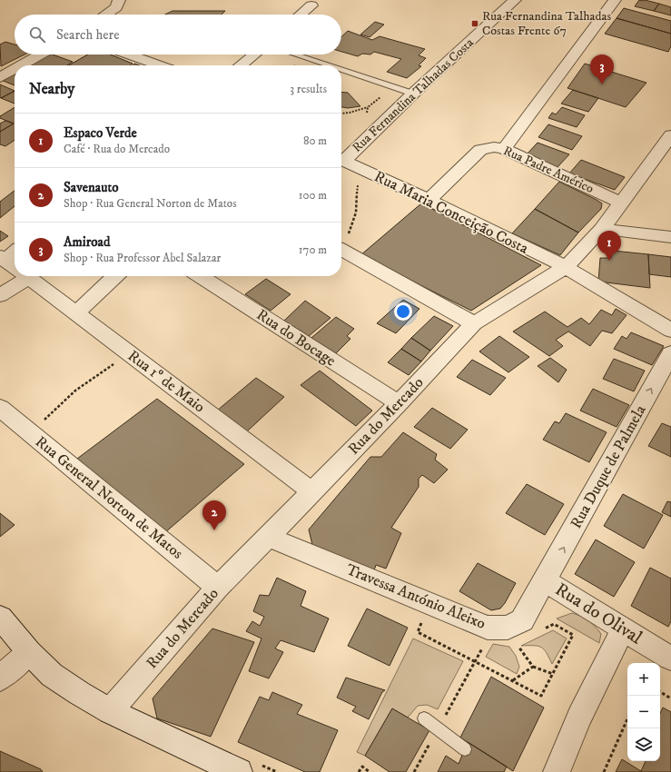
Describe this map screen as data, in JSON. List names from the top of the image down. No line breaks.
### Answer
{"streets":{"street":["Rua Fernandina Talhadas Costa","Rua Padre Américo","Rua Maria Conceição Costa","Rua do Bocage","Rua 1º de Maio","Rua do Mercado","Rua Duque de Palmela","Rua General Norton de Matos","Travessa António Aleixo","Rua do Olival"]},"crossings":[["Rua Padre Américo","Rua Maria Conceição Costa"],["Rua Padre Américo","Rua do Mercado"],["Rua Maria Conceição Costa","Rua do Mercado"],["Rua do Bocage","Rua do Mercado"],["Rua 1º de Maio","Rua do Mercado"],["Rua do Mercado","Rua General Norton de Matos"],["Rua do Mercado","Travessa António Aleixo"],["Rua Duque de Palmela","Travessa António Aleixo"],["Rua Duque de Palmela","Rua do Olival"],["Travessa António Aleixo","Rua do Olival"]],"one_way":["Rua Duque de Palmela"],"places":{"transit":["Rua Fernandina Talhadas Costas Frente 67"]},"page":{"search":"Search here","pins":["3","1","2"],"heading":["Nearby","3 results"],"list":[{"mark":"1","name":"Espaco Verde","note":"Café · Rua do Mercado","value":"80 m"},{"mark":"2","name":"Savenauto","note":"Shop · Rua General Norton de Matos","value":"100 m"},{"mark":"3","name":"Amiroad","note":"Shop · Rua Professor Abel Salazar","value":"170 m"}],"map_buttons":["+","−"]}}
